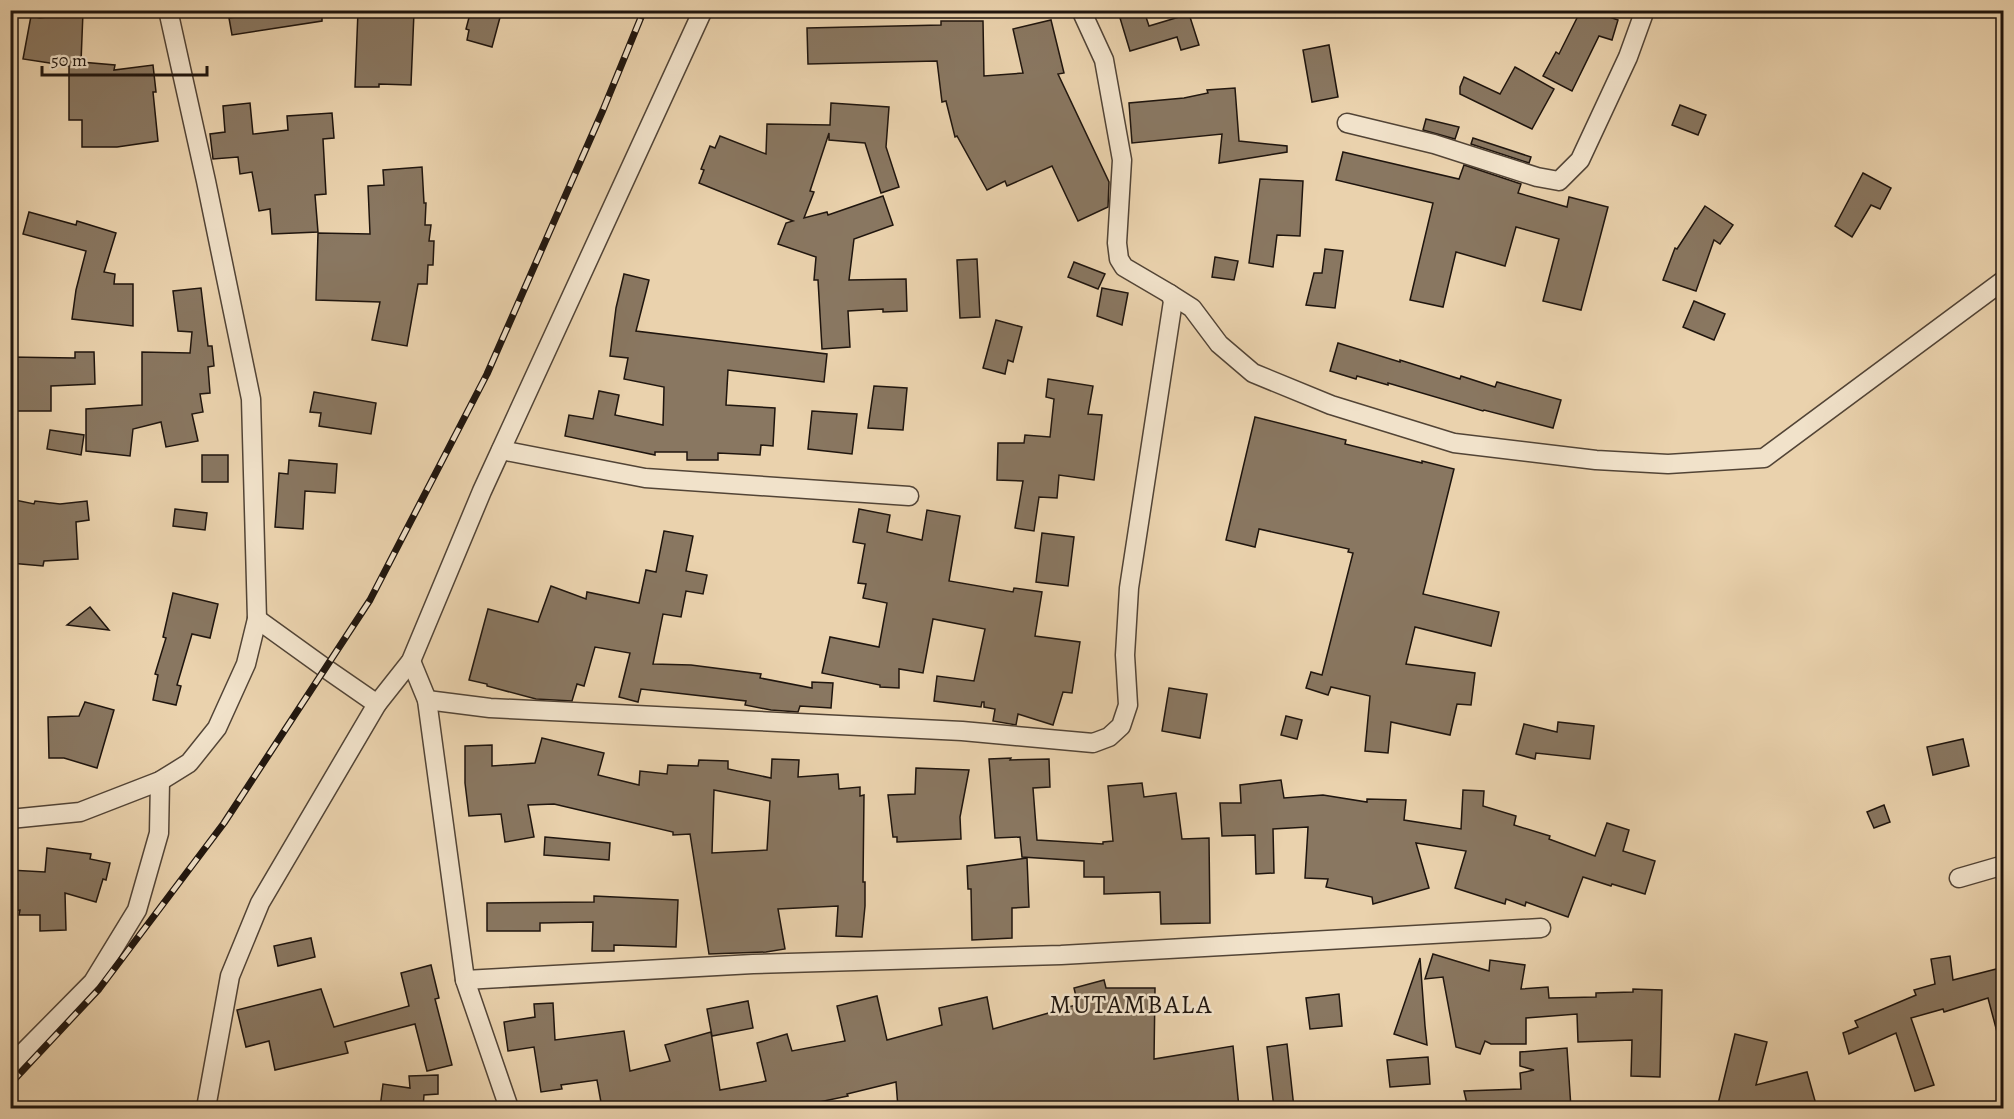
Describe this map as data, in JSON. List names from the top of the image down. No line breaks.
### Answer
{"districts":["MUTAMBALA"],"scale_bar":"50 m"}
